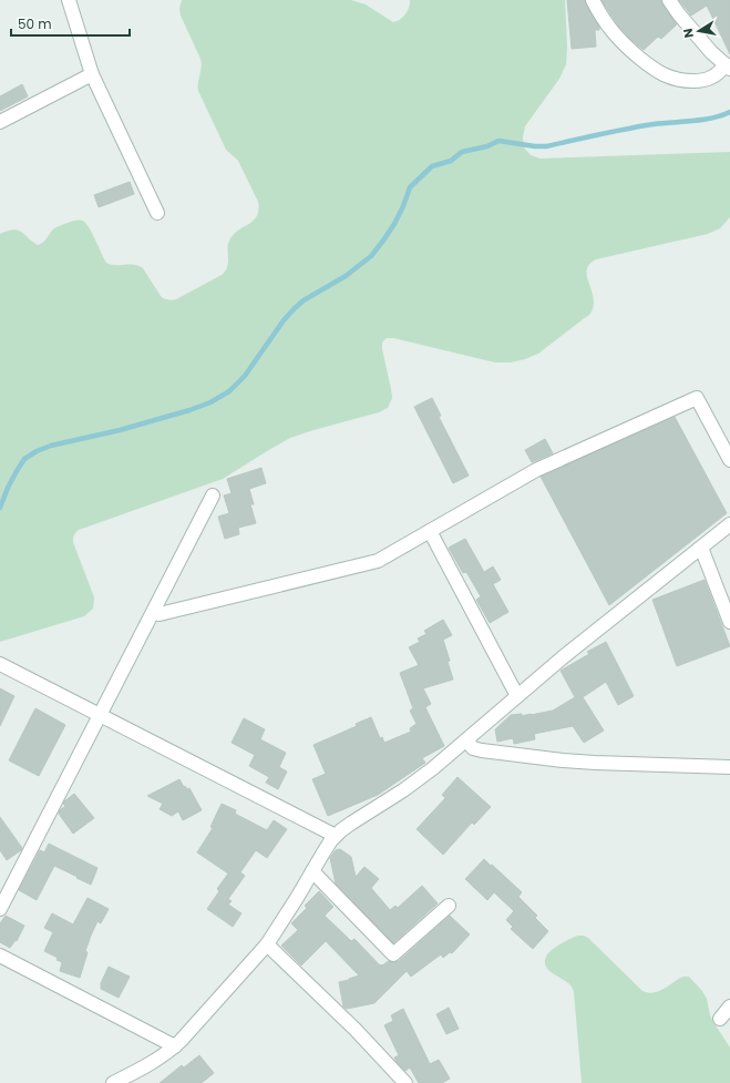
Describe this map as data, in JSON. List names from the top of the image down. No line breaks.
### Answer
{"scale_bar":"50 m","north":"left"}
